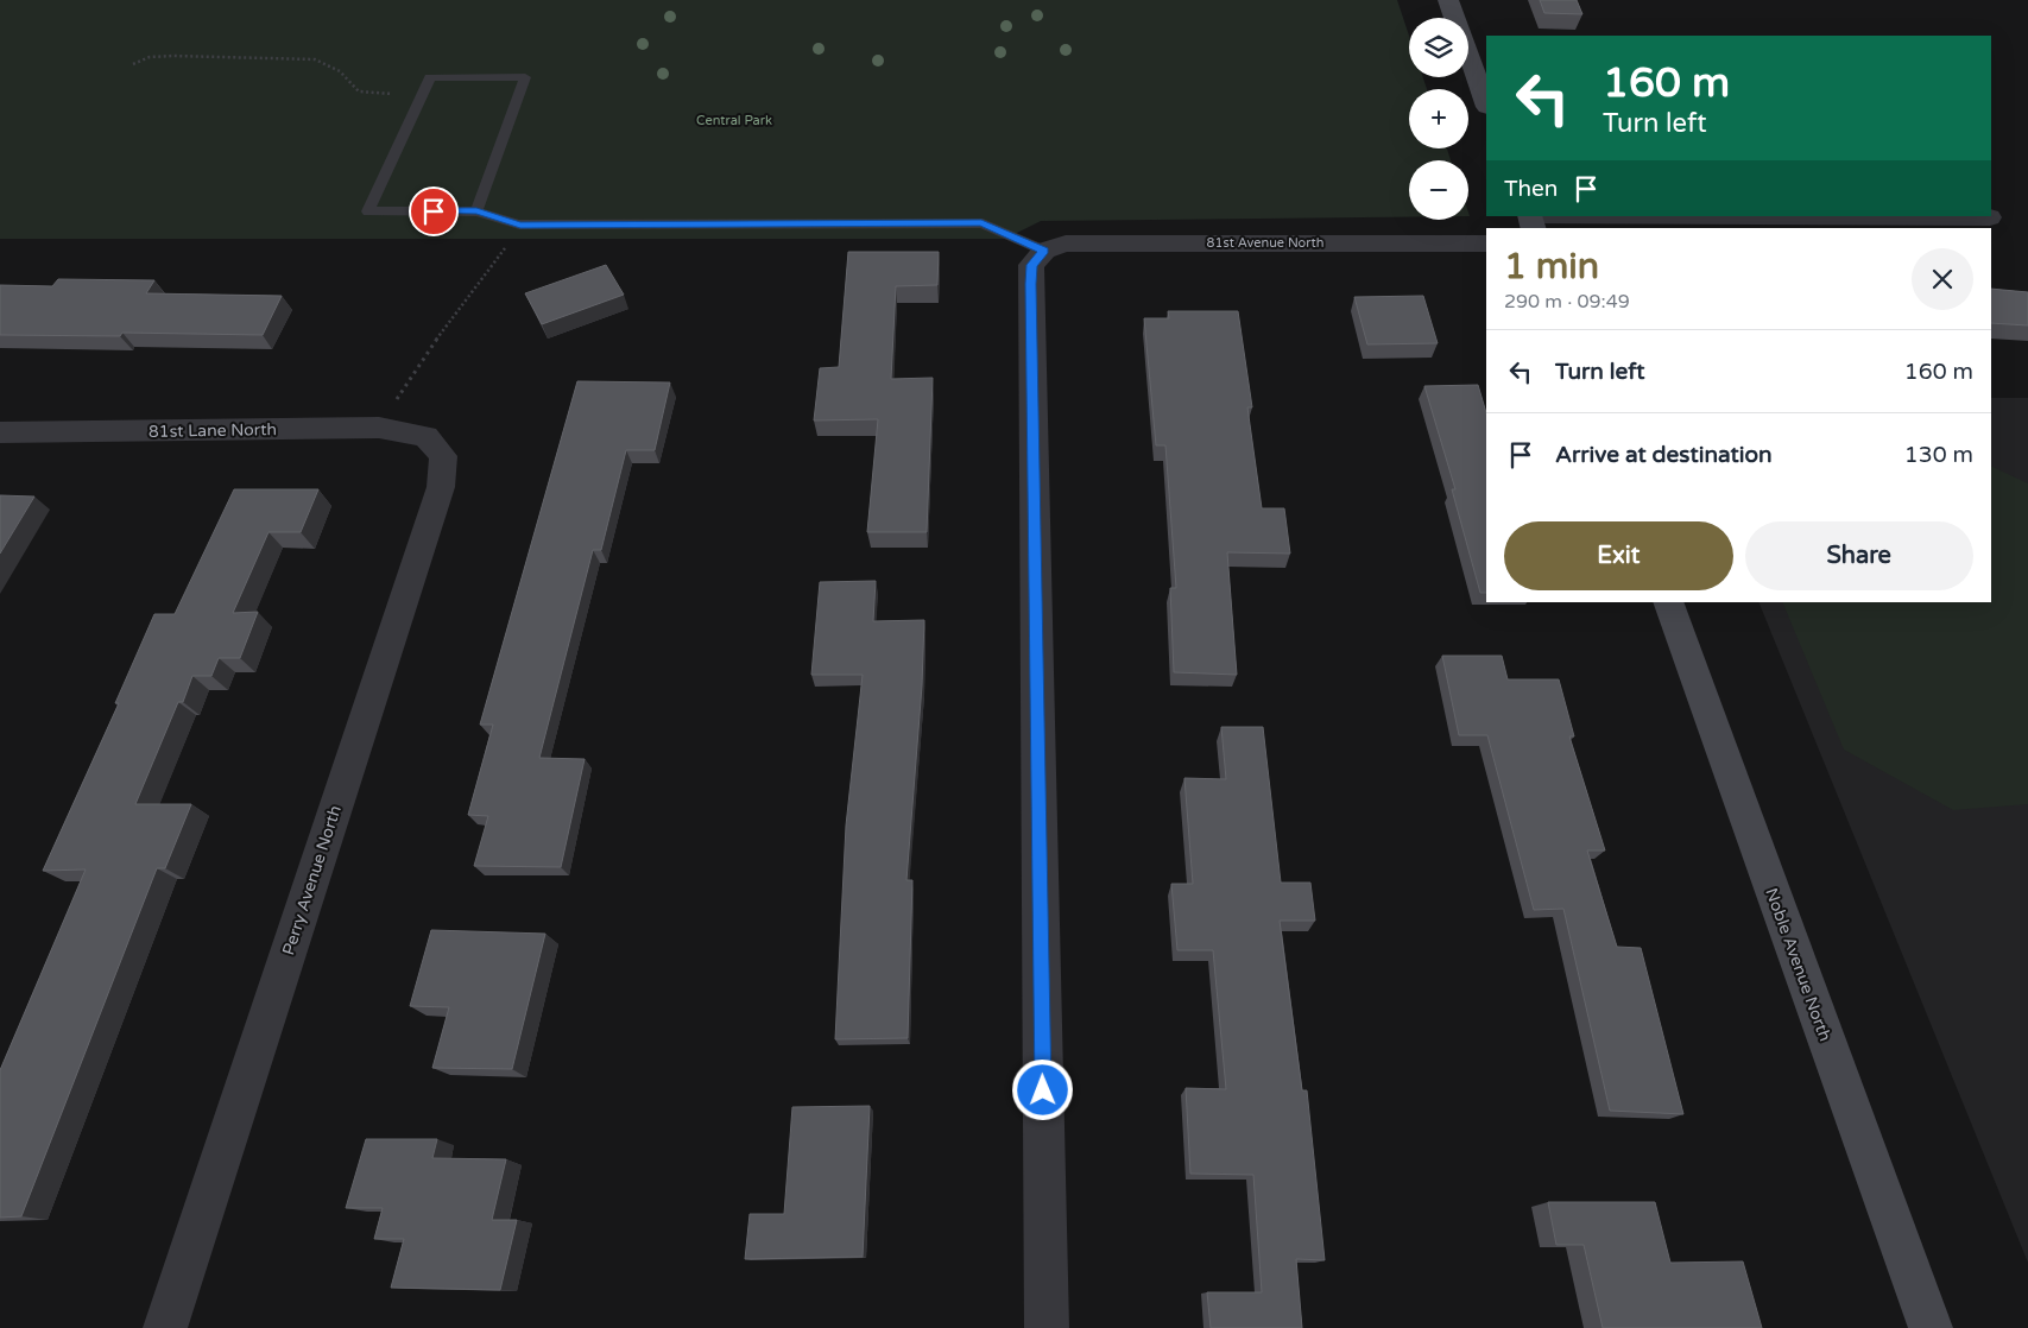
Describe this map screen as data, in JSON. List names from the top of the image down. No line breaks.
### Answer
{"streets":{"street":["81st Avenue North","81st Lane North","Perry Avenue North","Noble Avenue North"]},"crossings":[["81st Lane North","Perry Avenue North"]],"parks":["Central Park"],"page":{"map_buttons":["+","−"],"turn":["160 m","Turn left"],"then":"Then","heading":["1 min","290 m · 09:49"],"list":[{"name":"Turn left","value":"160 m"},{"name":"Arrive at destination","value":"130 m"}],"buttons":["Exit","Share"]}}
